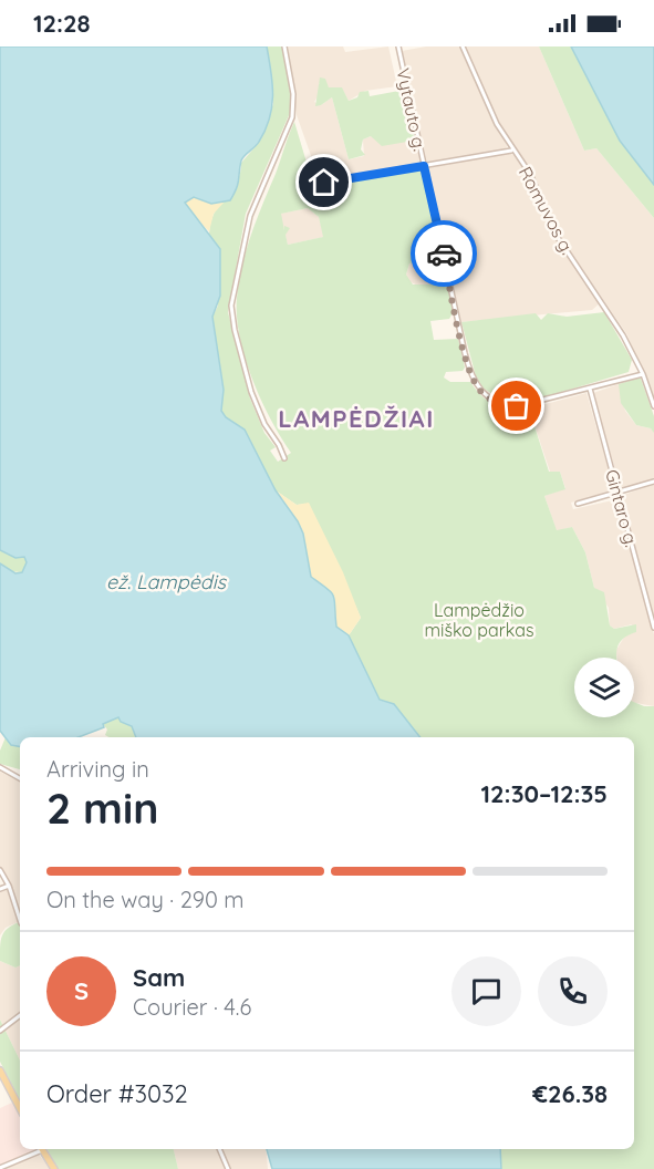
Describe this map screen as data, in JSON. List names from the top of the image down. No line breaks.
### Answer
{"streets":{"street":["Vytauto g.","Romuvos g.","Gintaro g."]},"crossings":[["Vytauto g.","Romuvos g."],["Vytauto g.","Gintaro g."]],"districts":["LAMPĖDŽIAI"],"water":["ež. Lampėdis"],"parks":["Lampėdžio miško parkas"],"page":{"status":"12:28","heading":["2 min","Arriving in","12:30–12:35"],"panel":["Sam","Courier · 4.6","Order #3032","€26.38"],"bar":"On the way · 290 m","round":"S"}}
